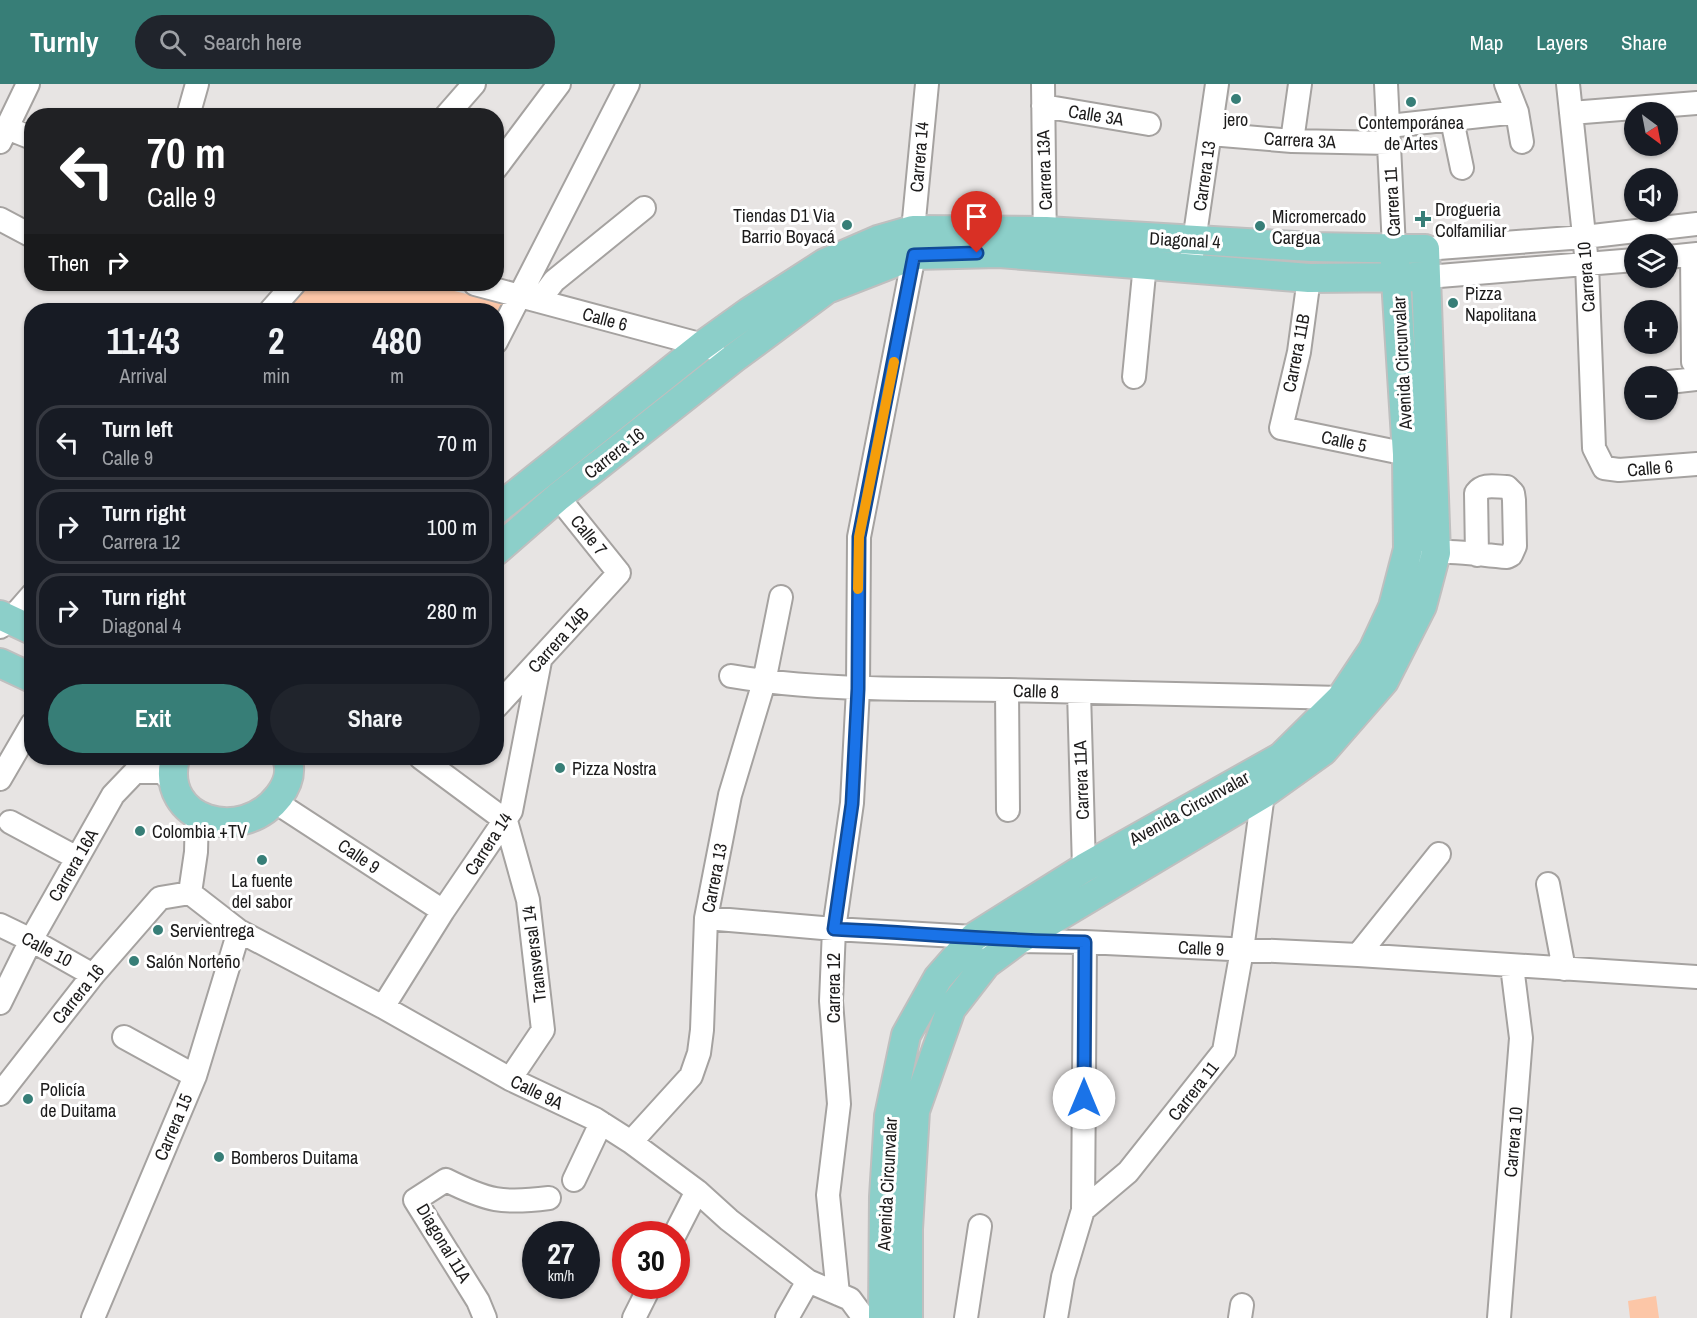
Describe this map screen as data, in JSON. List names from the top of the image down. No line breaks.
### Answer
{"streets":{"main road":["Diagonal 4","Avenida Circunvalar","Carrera 16"],"street":["Calle 3A","Carrera 3A","Carrera 14","Carrera 13A","Carrera 13","Carrera 11","Carrera 10","Calle 6","Carrera 11B","Calle 5","Calle 7","Carrera 14B","Calle 8","Carrera 11A","Calle 9","Carrera 16A","Calle 10","Transversal 14","Carrera 12","Calle 9A","Carrera 15","Diagonal 11A"]},"crossings":[["Calle 3A","Carrera 13A"],["Carrera 3A","Carrera 13"],["Carrera 3A","Carrera 11"],["Carrera 14","Diagonal 4"],["Carrera 14","Carrera 14B"],["Carrera 14","Calle 9"],["Carrera 14","Transversal 14"],["Carrera 14","Carrera 12"],["Carrera 14","Calle 9A"],["Carrera 13A","Diagonal 4"],["Carrera 13","Diagonal 4"],["Carrera 13","Calle 8"],["Carrera 13","Calle 9"],["Carrera 13","Calle 9A"],["Carrera 11","Diagonal 4"],["Carrera 11","Avenida Circunvalar"],["Carrera 11","Calle 9"],["Diagonal 4","Carrera 10"],["Diagonal 4","Calle 6"],["Diagonal 4","Carrera 11B"],["Diagonal 4","Avenida Circunvalar"],["Diagonal 4","Carrera 16"],["Diagonal 4","Carrera 12"],["Carrera 10","Calle 6"],["Carrera 10","Calle 9"],["Calle 6","Carrera 16"],["Carrera 11B","Calle 5"],["Avenida Circunvalar","Calle 5"],["Avenida Circunvalar","Calle 8"],["Avenida Circunvalar","Carrera 11A"],["Avenida Circunvalar","Calle 9"],["Carrera 16","Calle 7"],["Carrera 16","Calle 10"],["Carrera 16","Calle 9A"],["Calle 7","Carrera 14B"],["Calle 8","Carrera 11A"],["Calle 8","Carrera 12"],["Calle 9","Carrera 12"],["Carrera 16A","Calle 10"],["Transversal 14","Calle 9A"],["Carrera 12","Calle 9A"],["Calle 9A","Carrera 15"]],"places":{"other":["jero","Contemporánea de Artes","Tiendas D1 Via Barrio Boyacá","Micromercado Cargua","Pizza Napolitana","Pizza Nostra","Colombia +TV","La fuente del sabor","Servientrega","Salón Norteño","Policía de Duitama","Bomberos Duitama"],"health":["Drogueria Colfamiliar"]},"north":"bottom right","page":{"header":"Turnly","search":"Search here","nav":["Map","Layers","Share"],"map_buttons":["+","−"],"turn":["70 m","Calle 9"],"then":"Then","eta":["11:43","Arrival","2","min","480","m"],"list":[{"name":"Turn left","note":"Calle 9","value":"70 m"},{"name":"Turn right","note":"Carrera 12","value":"100 m"},{"name":"Turn right","note":"Diagonal 4","value":"280 m"}],"buttons":["Exit","Share"],"speed":"27 km/h","limit":"30"}}
